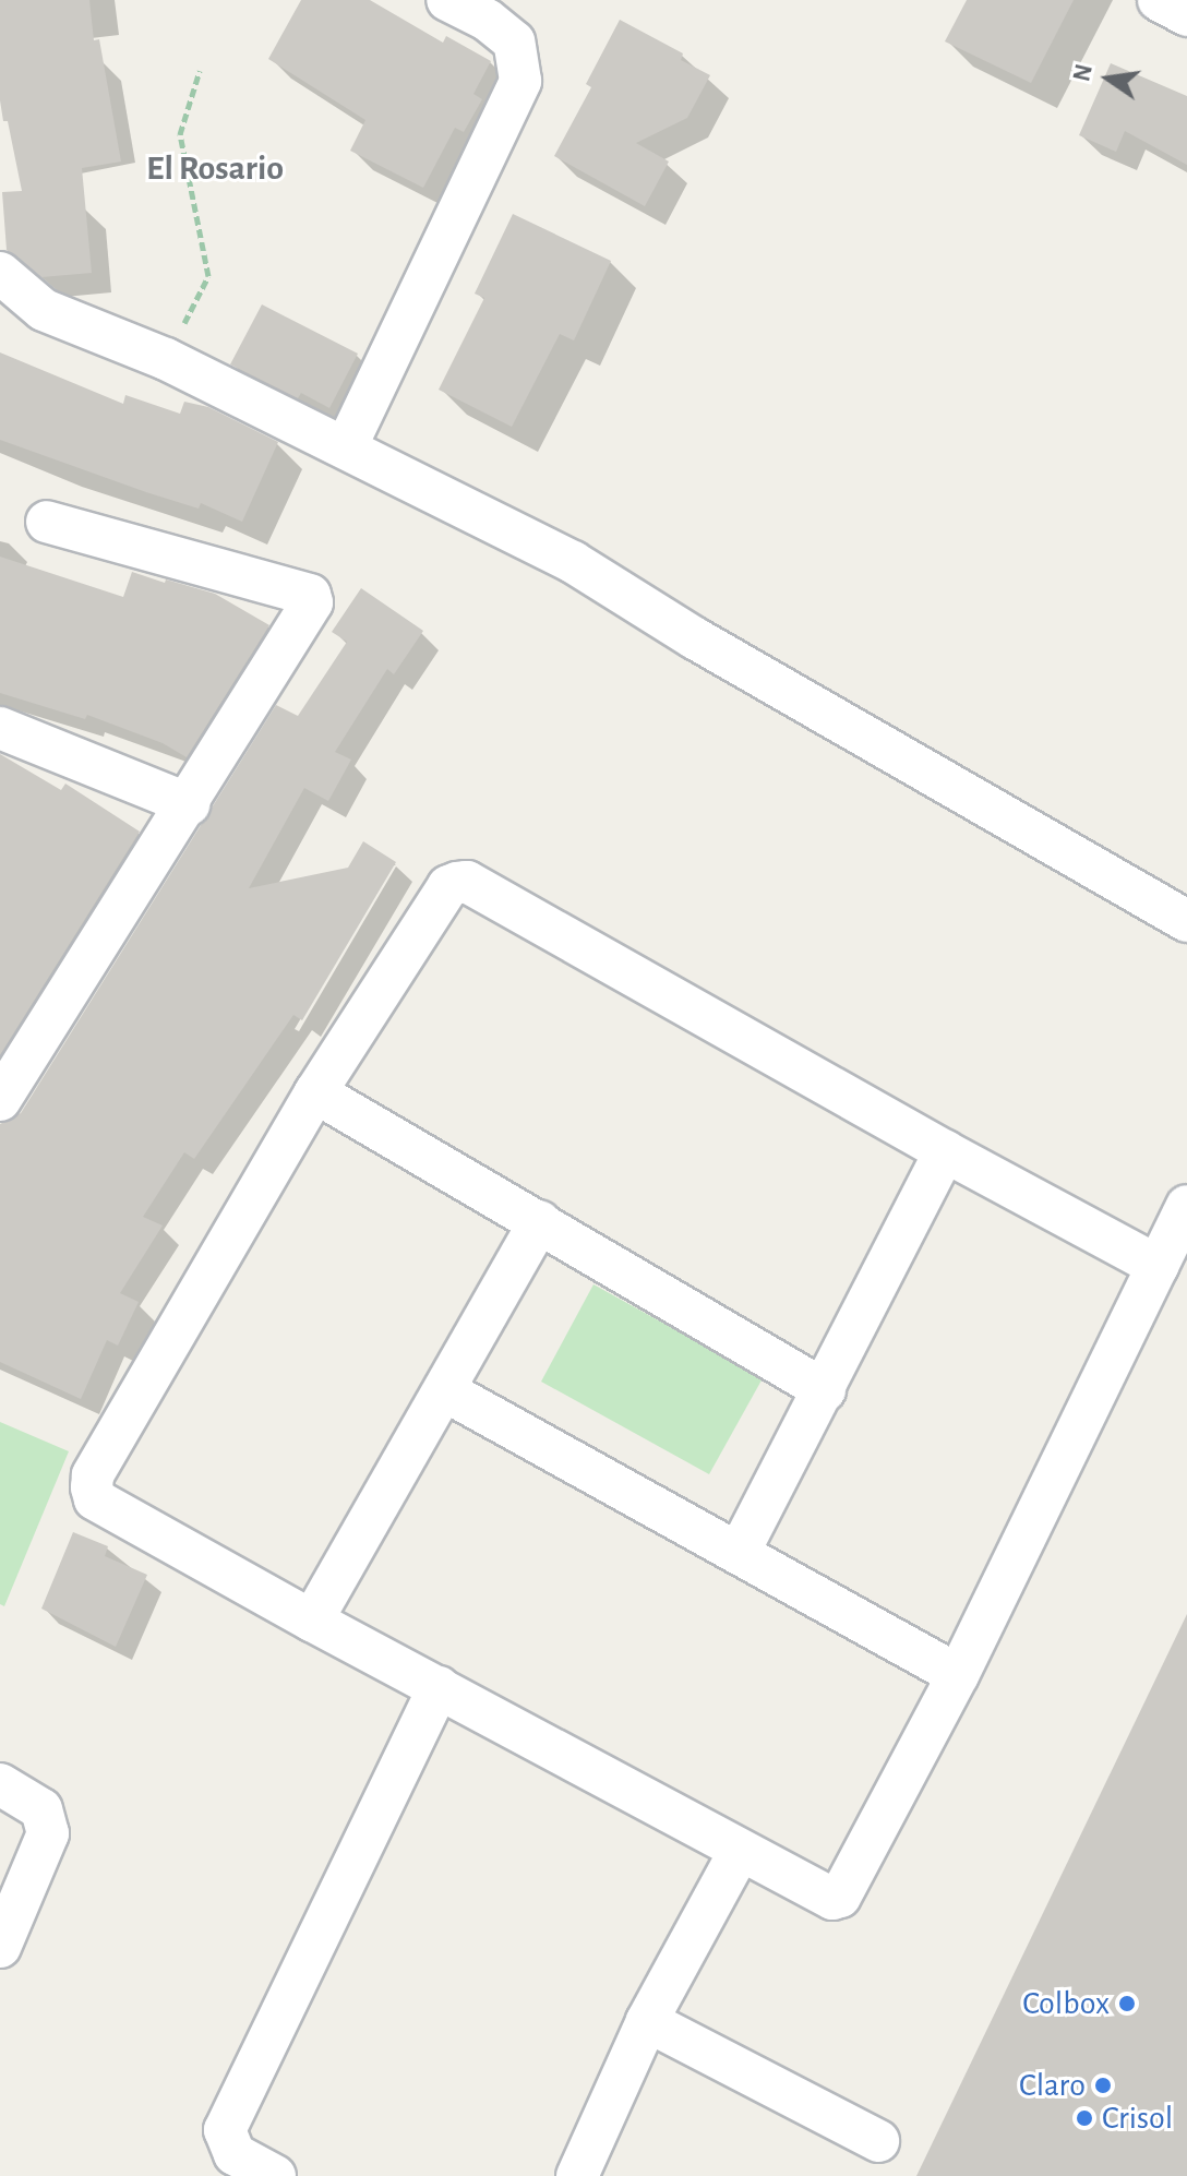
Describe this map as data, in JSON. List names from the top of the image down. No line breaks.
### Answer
{"districts":["El Rosario"],"places":["Colbox","Claro","Crisol"],"north":"left"}
